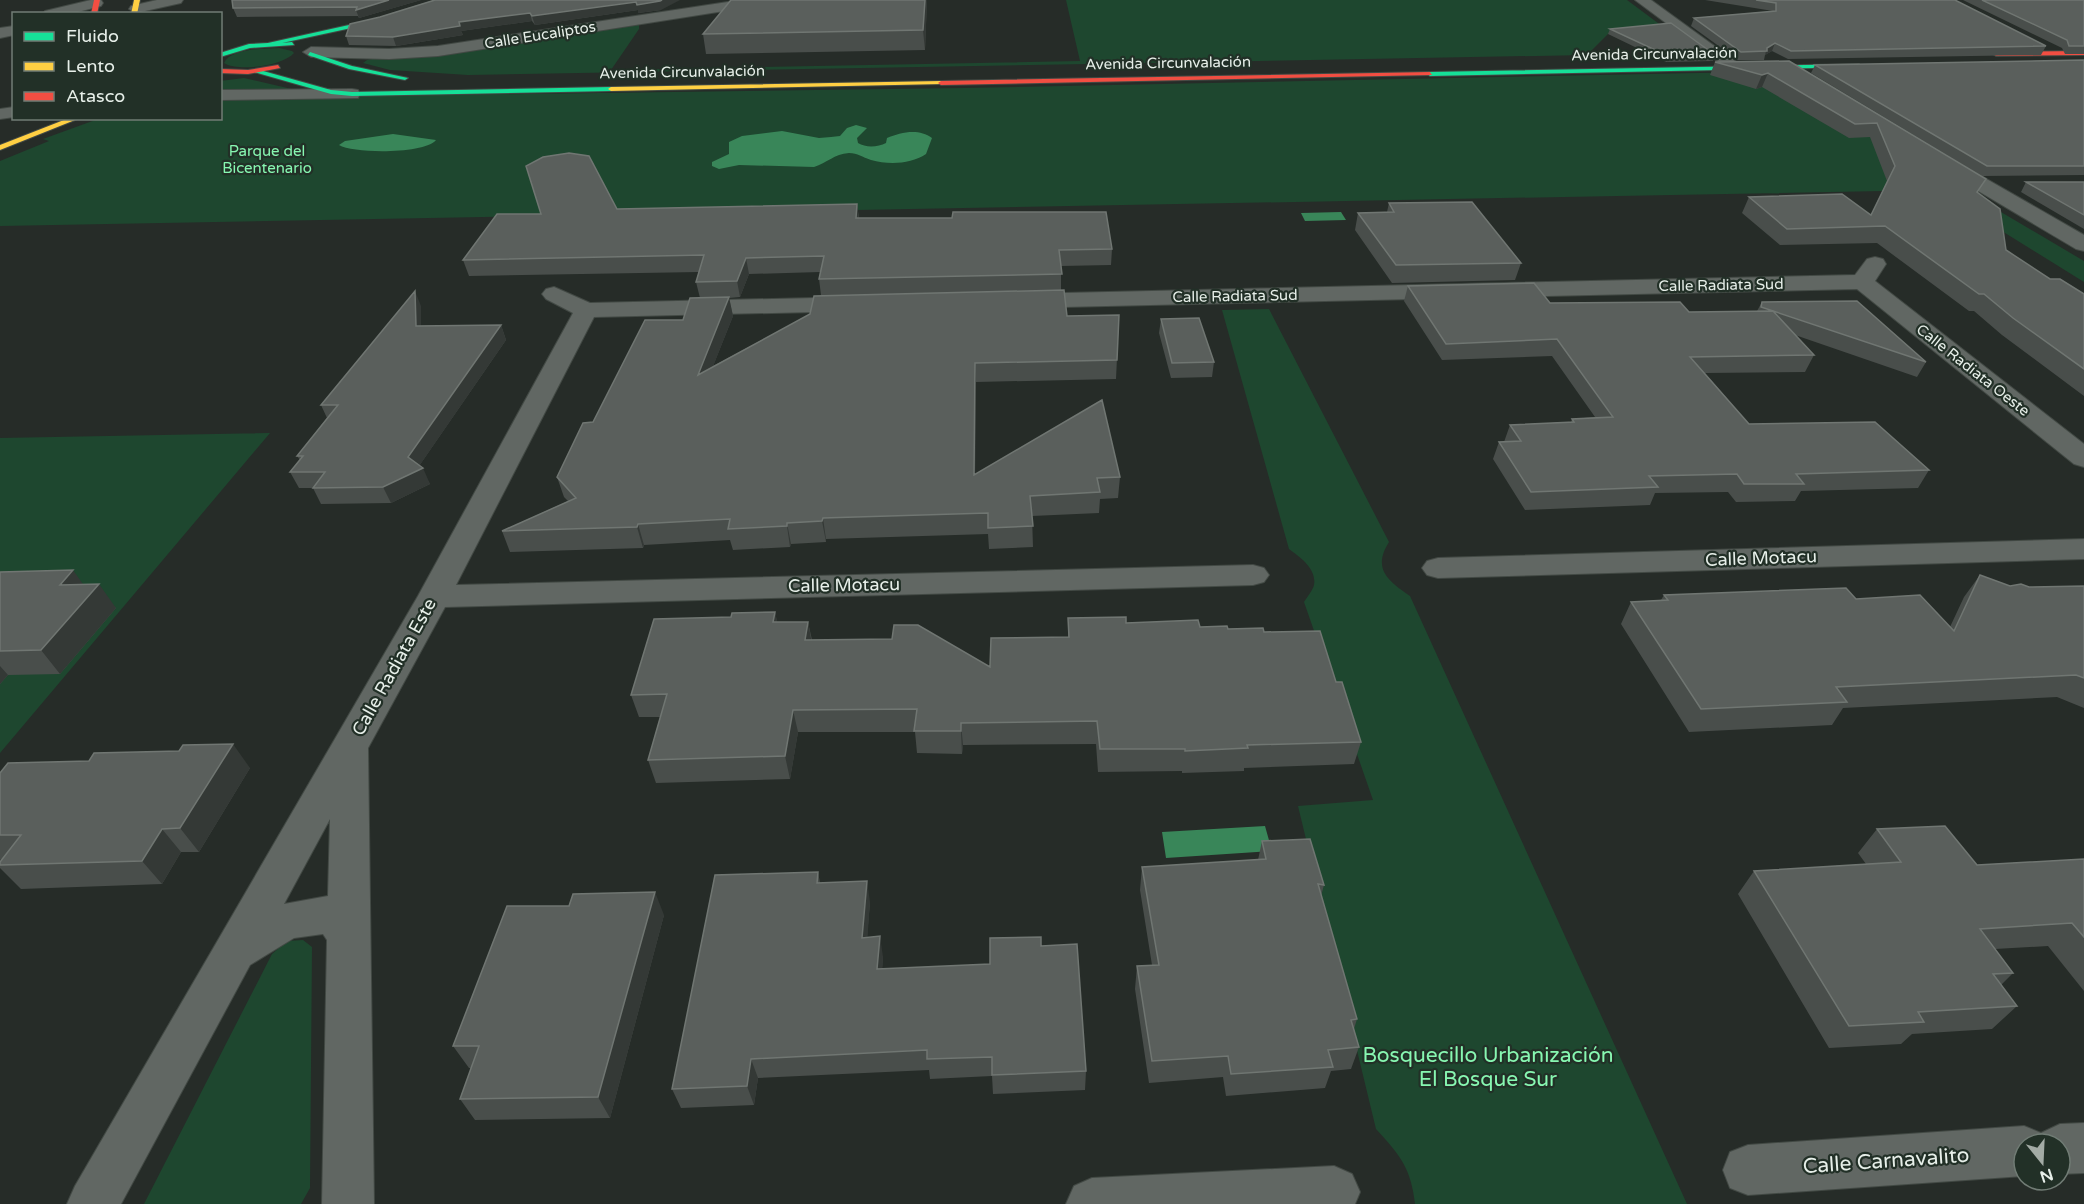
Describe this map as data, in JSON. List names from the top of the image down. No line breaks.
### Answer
{"streets":{"main road":["Avenida Circunvalación"],"street":["Calle Eucaliptos","Calle Radiata Sud","Calle Radiata Oeste","Calle Motacu","Calle Radiata Este","Calle Carnavalito"]},"crossings":[["Calle Eucaliptos","Avenida Circunvalación"],["Calle Radiata Sud","Calle Radiata Oeste"],["Calle Motacu","Calle Radiata Este"]],"parks":["Parque del Bicentenario","Bosquecillo Urbanización El Bosque Sur"],"legend":["Fluido","Lento","Atasco"],"north":"bottom"}
